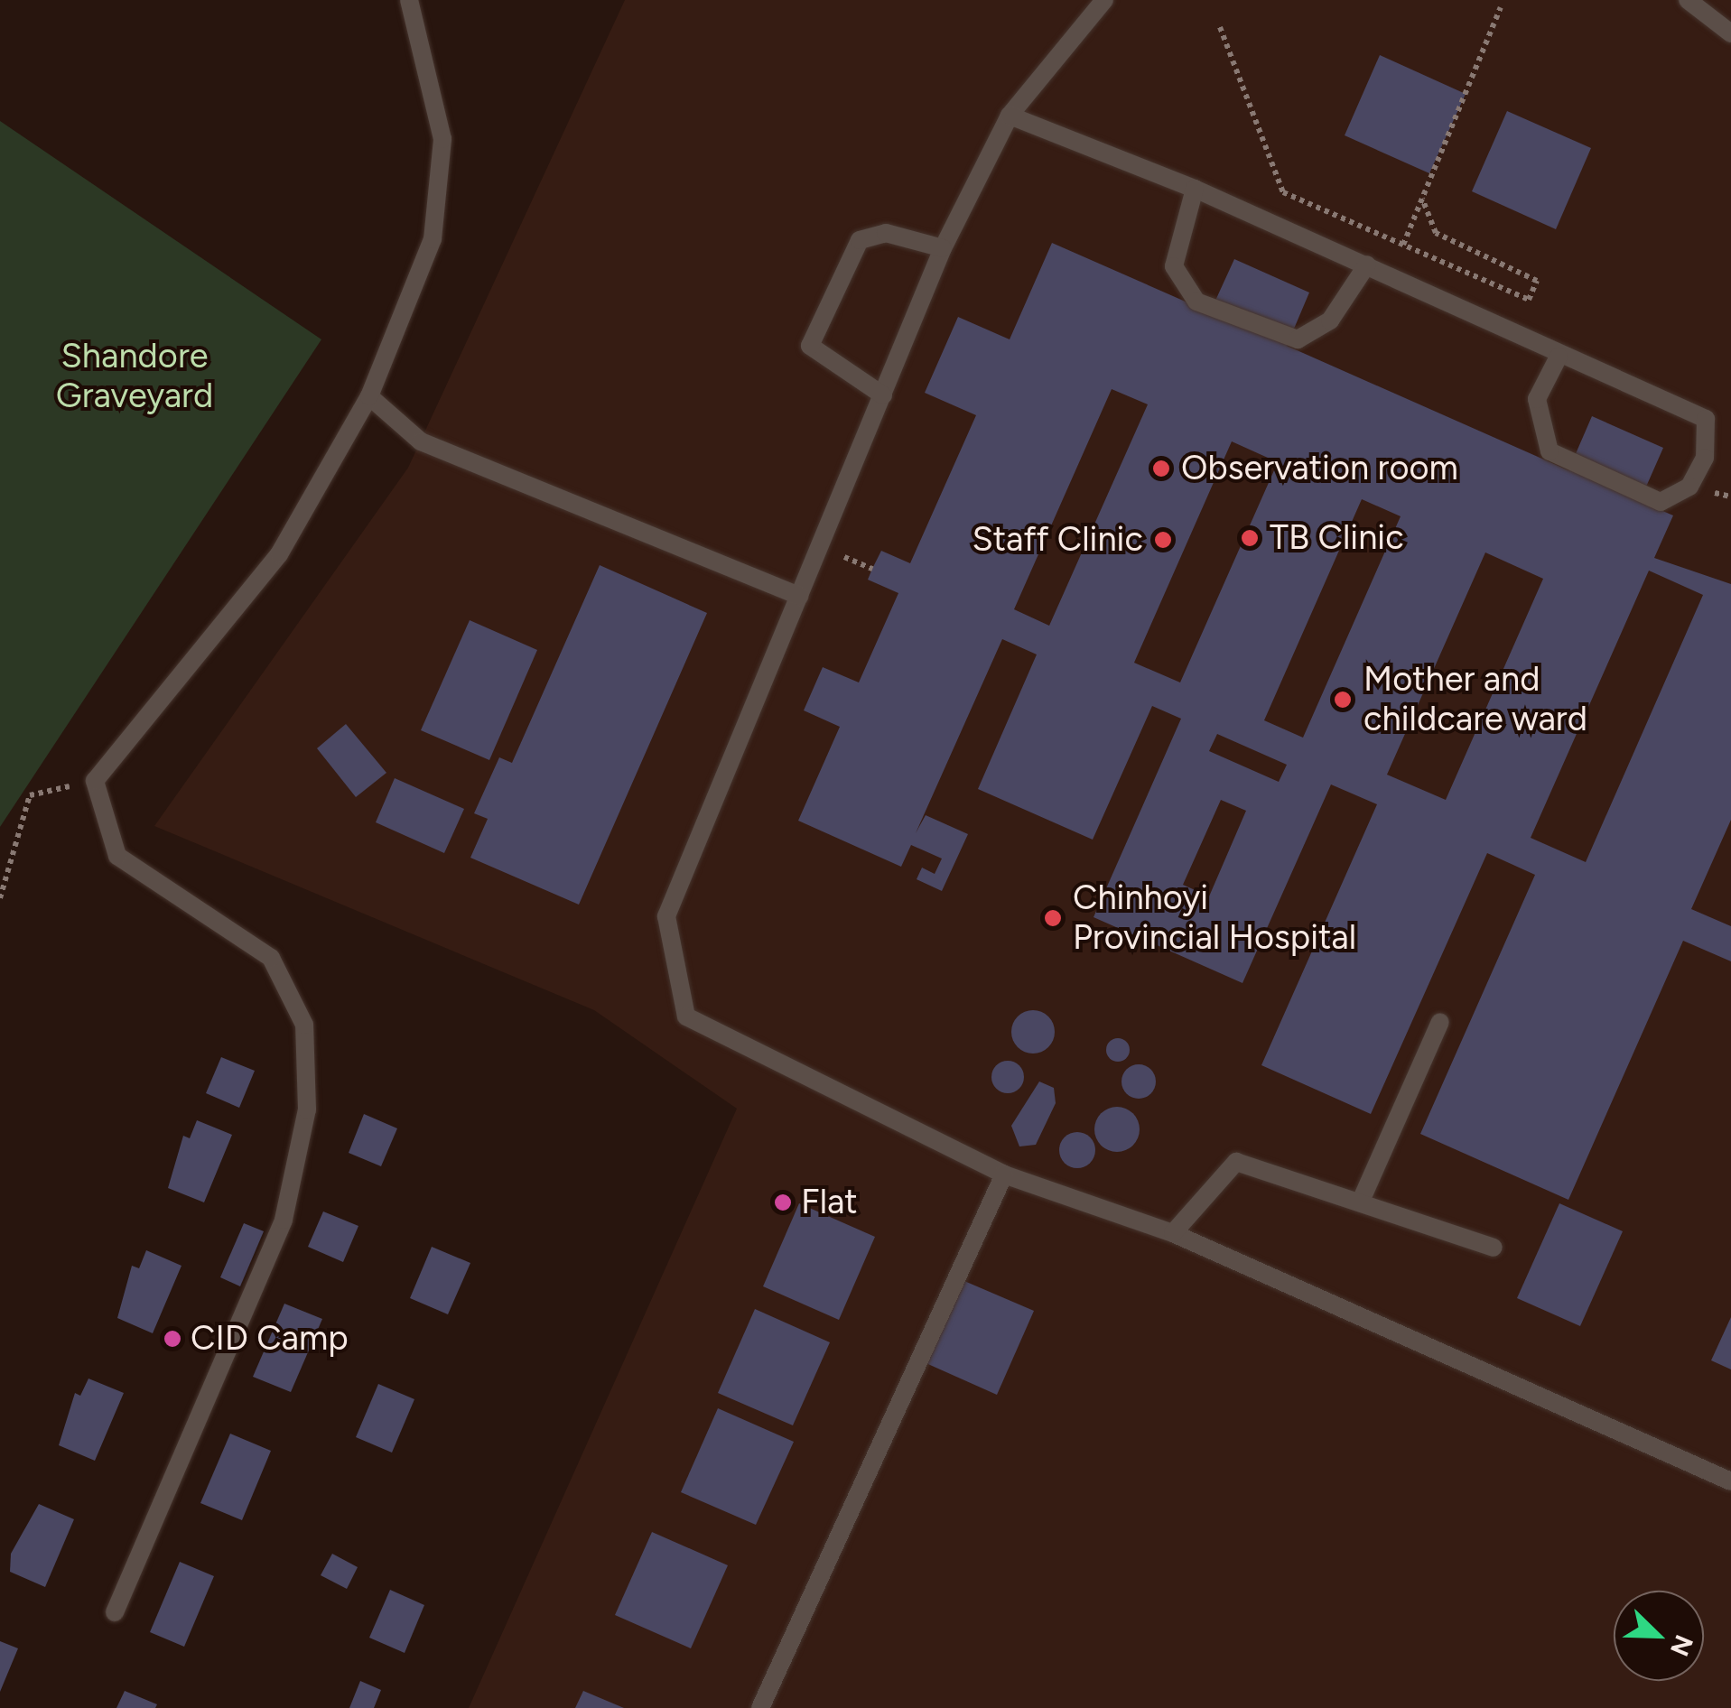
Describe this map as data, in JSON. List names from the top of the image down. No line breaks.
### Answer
{"parks":["Shandore Graveyard"],"places":["Observation room","TB Clinic","Staff Clinic","Mother and childcare ward","Chinhoyi Provincial Hospital","Flat","CID Camp"],"north":"bottom right"}
